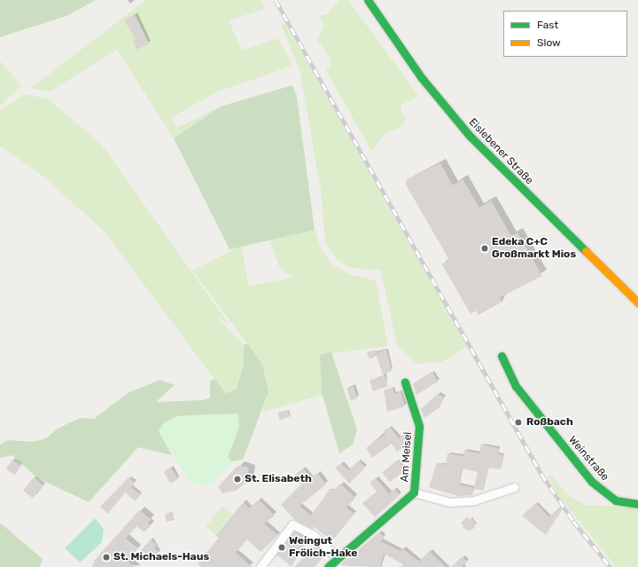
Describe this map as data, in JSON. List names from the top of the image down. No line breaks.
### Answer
{"streets":{"street":["Eislebener Straße","Am Meisel","Weinstraße"]},"places":["Edeka C+C Großmarkt Mios","Roßbach","St. Elisabeth","Weingut Frölich-Hake","St. Michaels-Haus"],"legend":["Fast","Slow"]}
